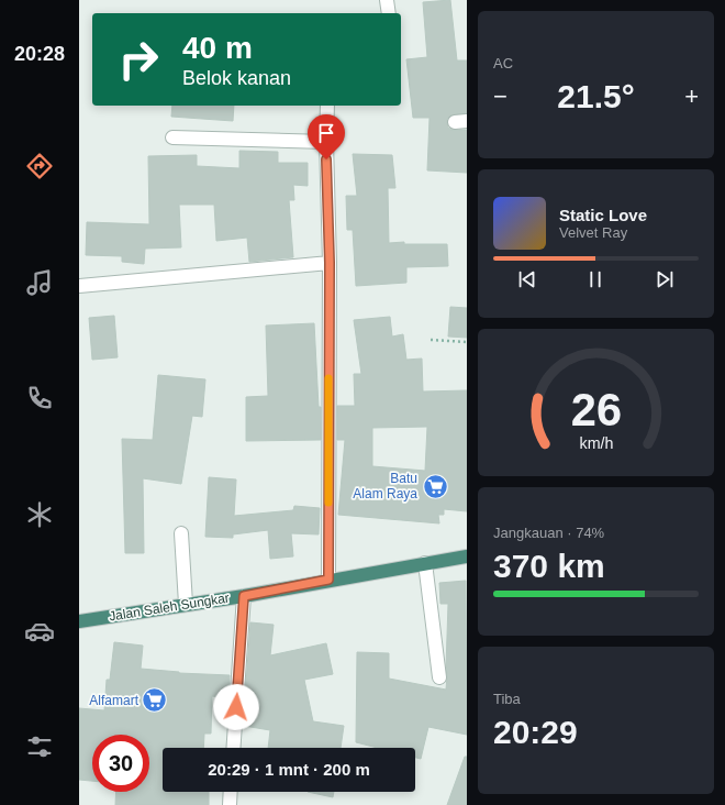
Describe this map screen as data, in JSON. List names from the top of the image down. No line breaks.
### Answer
{"streets":{"highway":["Jalan Saleh Sungkar"]},"places":{"supermarket":["Batu Alam Raya","Alfamart"]},"page":{"tabs":"20:28","tile":["AC",["Jangkauan · 74%","370 km"],["Tiba","20:29"]],"turn":["40 m","Belok kanan"],"heat":["−","21.5°","+"],"song":["Static Love","Velvet Ray"],"limit":"30","trip":"20:29 · 1 mnt · 200 m","gauge":["26","km/h"]}}
